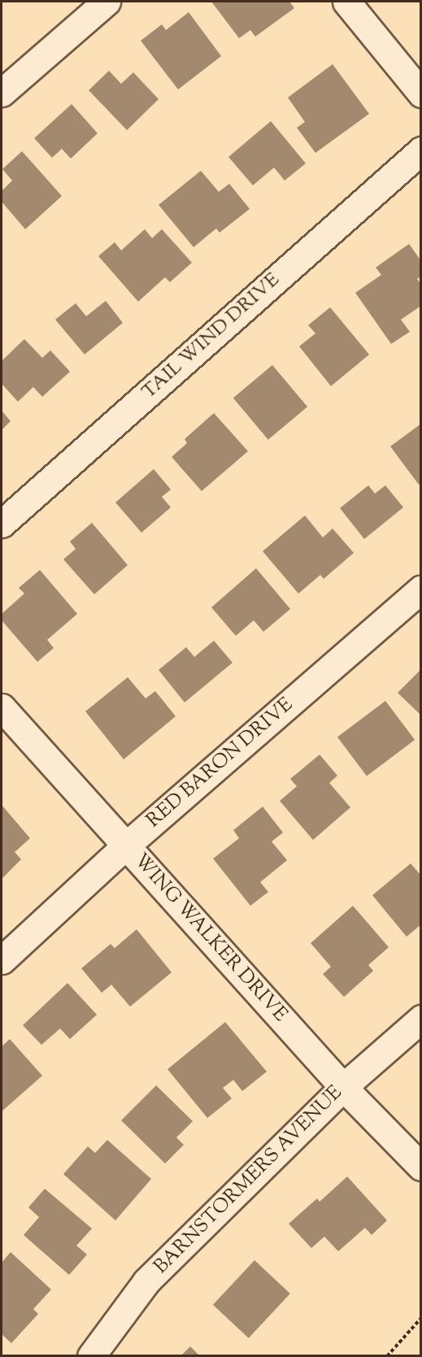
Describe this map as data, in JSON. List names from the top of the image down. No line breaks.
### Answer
{"streets":{"street":["TAIL WIND DRIVE","RED BARON DRIVE","WING WALKER DRIVE","BARNSTORMERS AVENUE"]},"crossings":[["RED BARON DRIVE","WING WALKER DRIVE"],["WING WALKER DRIVE","BARNSTORMERS AVENUE"]]}
